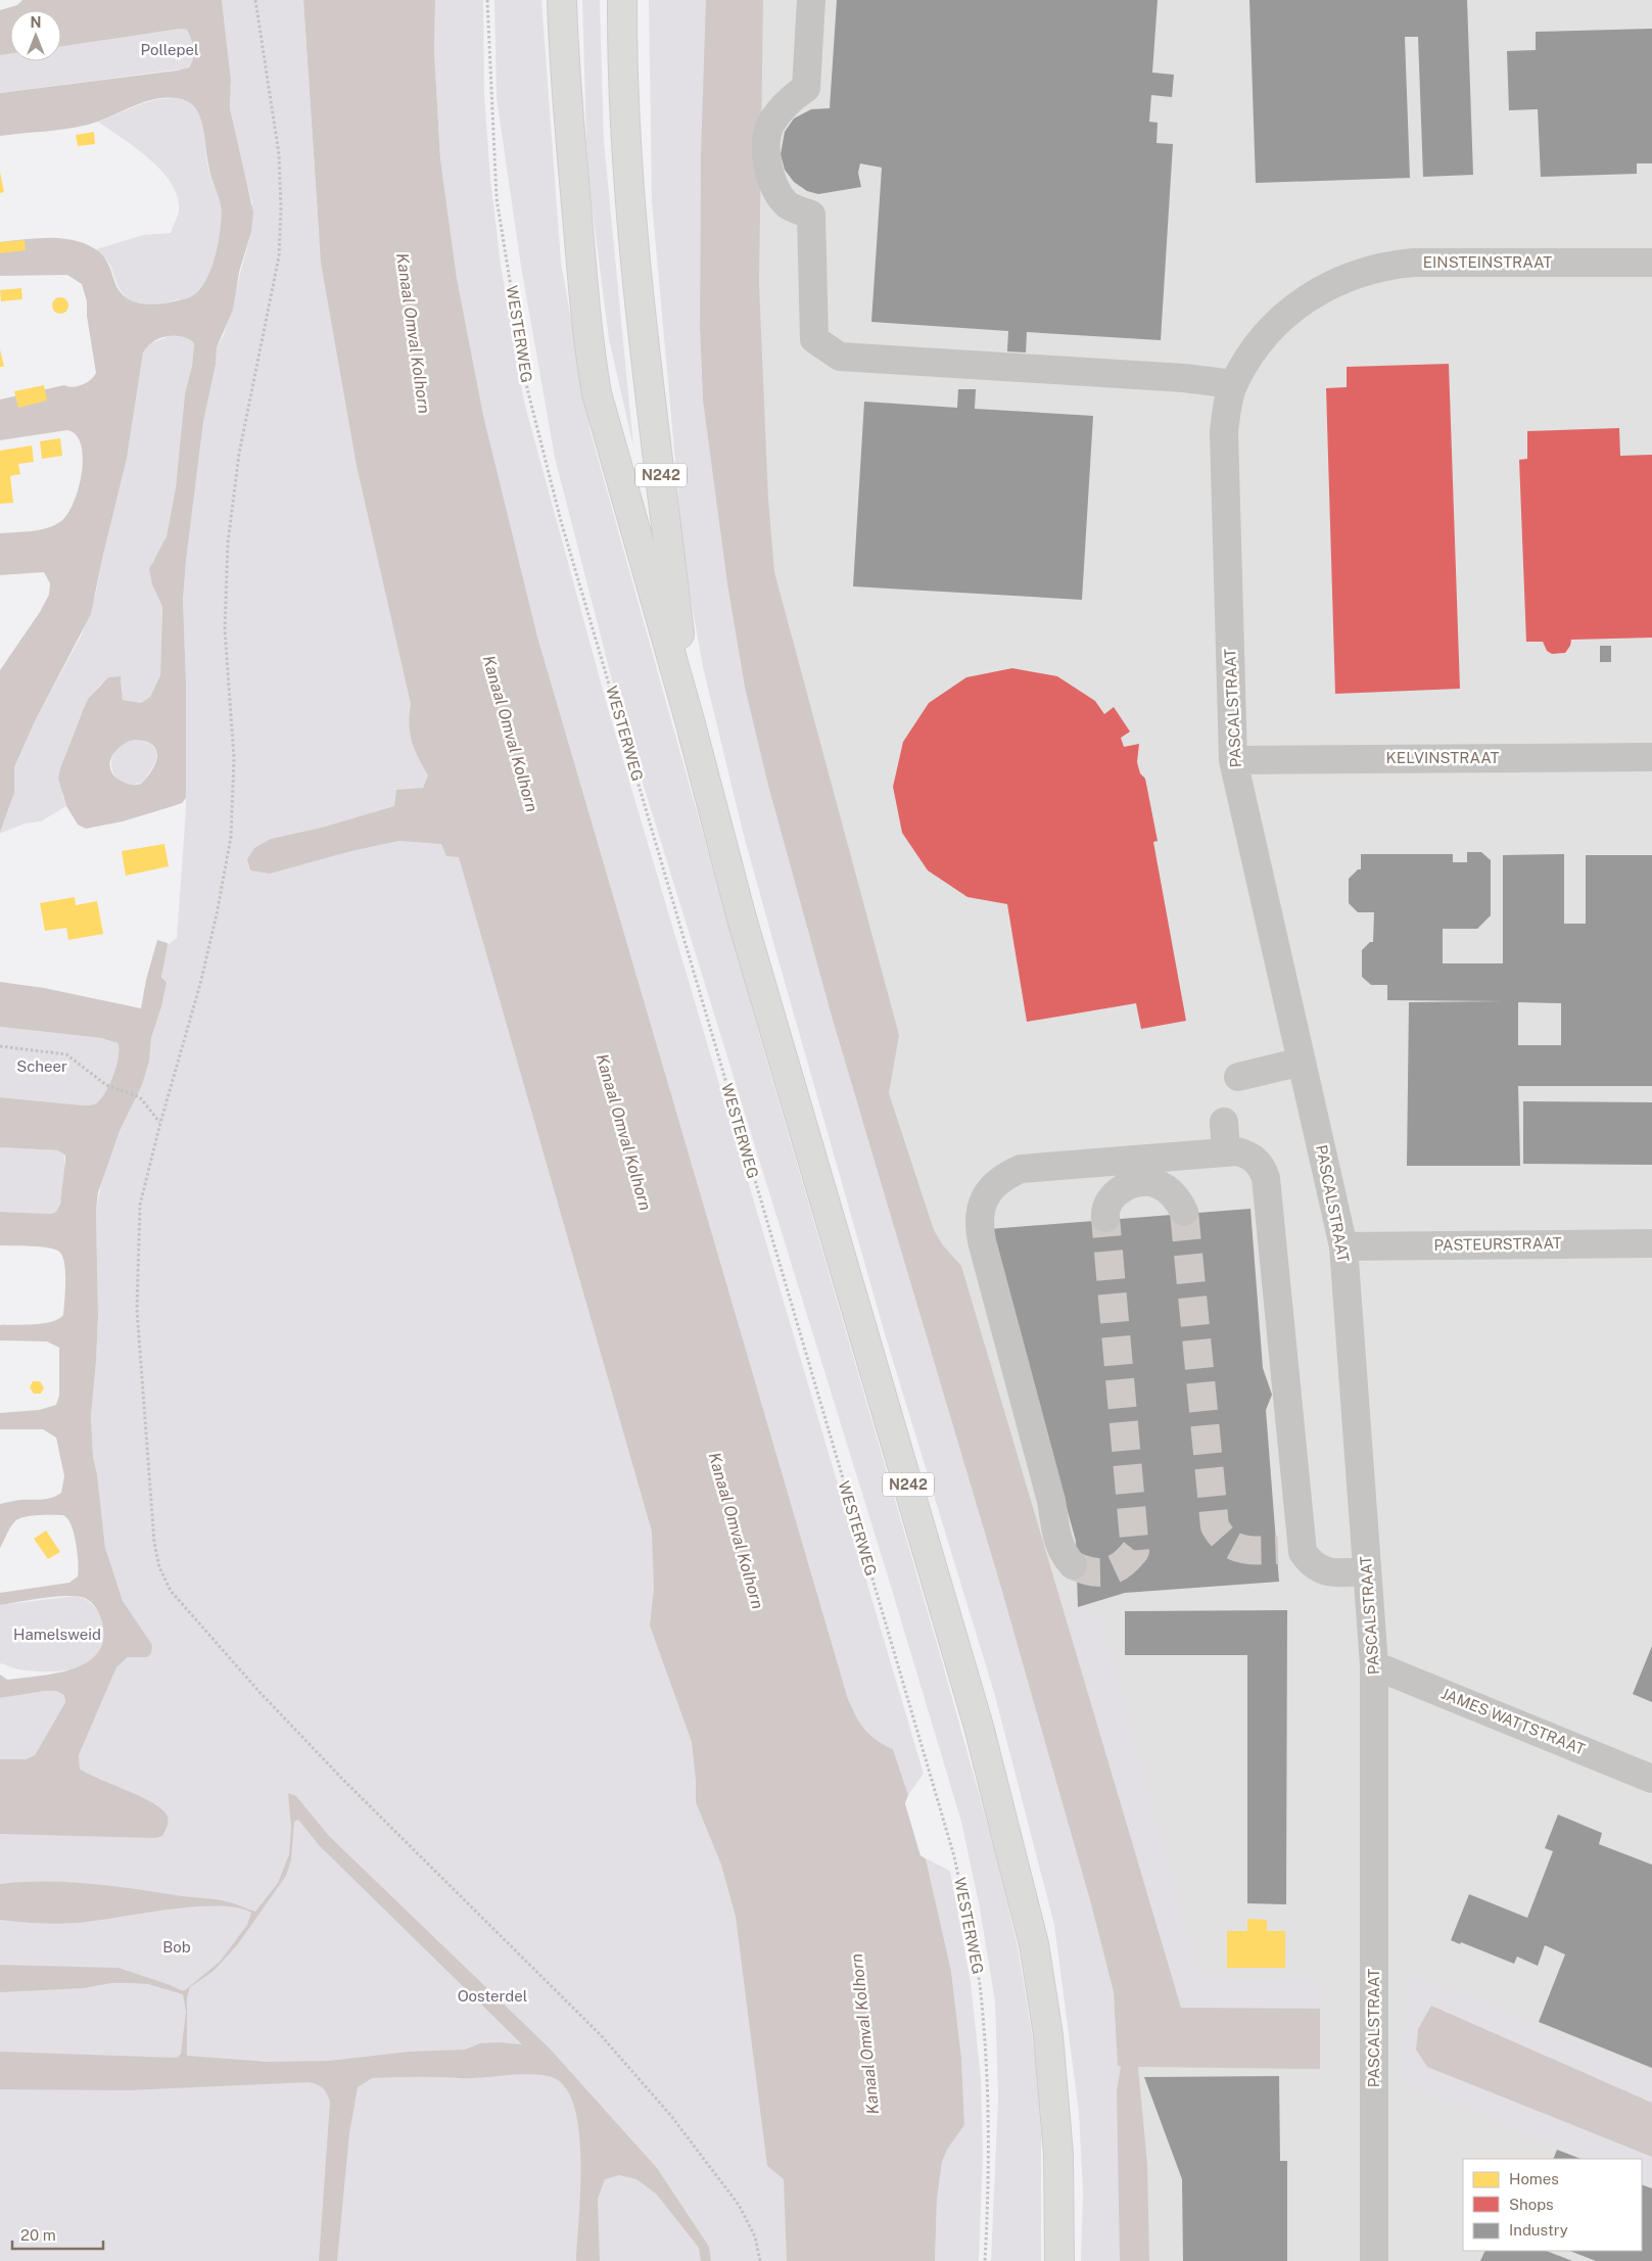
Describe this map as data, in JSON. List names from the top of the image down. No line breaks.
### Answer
{"streets":{"main road":["N242"],"street":["EINSTEINSTRAAT","PASCALSTRAAT","KELVINSTRAAT","PASTEURSTRAAT","JAMES WATTSTRAAT"],"path":["WESTERWEG"]},"crossings":[["EINSTEINSTRAAT","PASCALSTRAAT"],["PASCALSTRAAT","KELVINSTRAAT"],["PASCALSTRAAT","PASTEURSTRAAT"],["PASCALSTRAAT","JAMES WATTSTRAAT"]],"water":["Kanaal Omval Kolhorn"],"parks":["Pollepel","Scheer","Hamelsweid","Bob","Oosterdel"],"legend":["Homes","Shops","Industry"],"scale_bar":"20 m","north":"top"}
